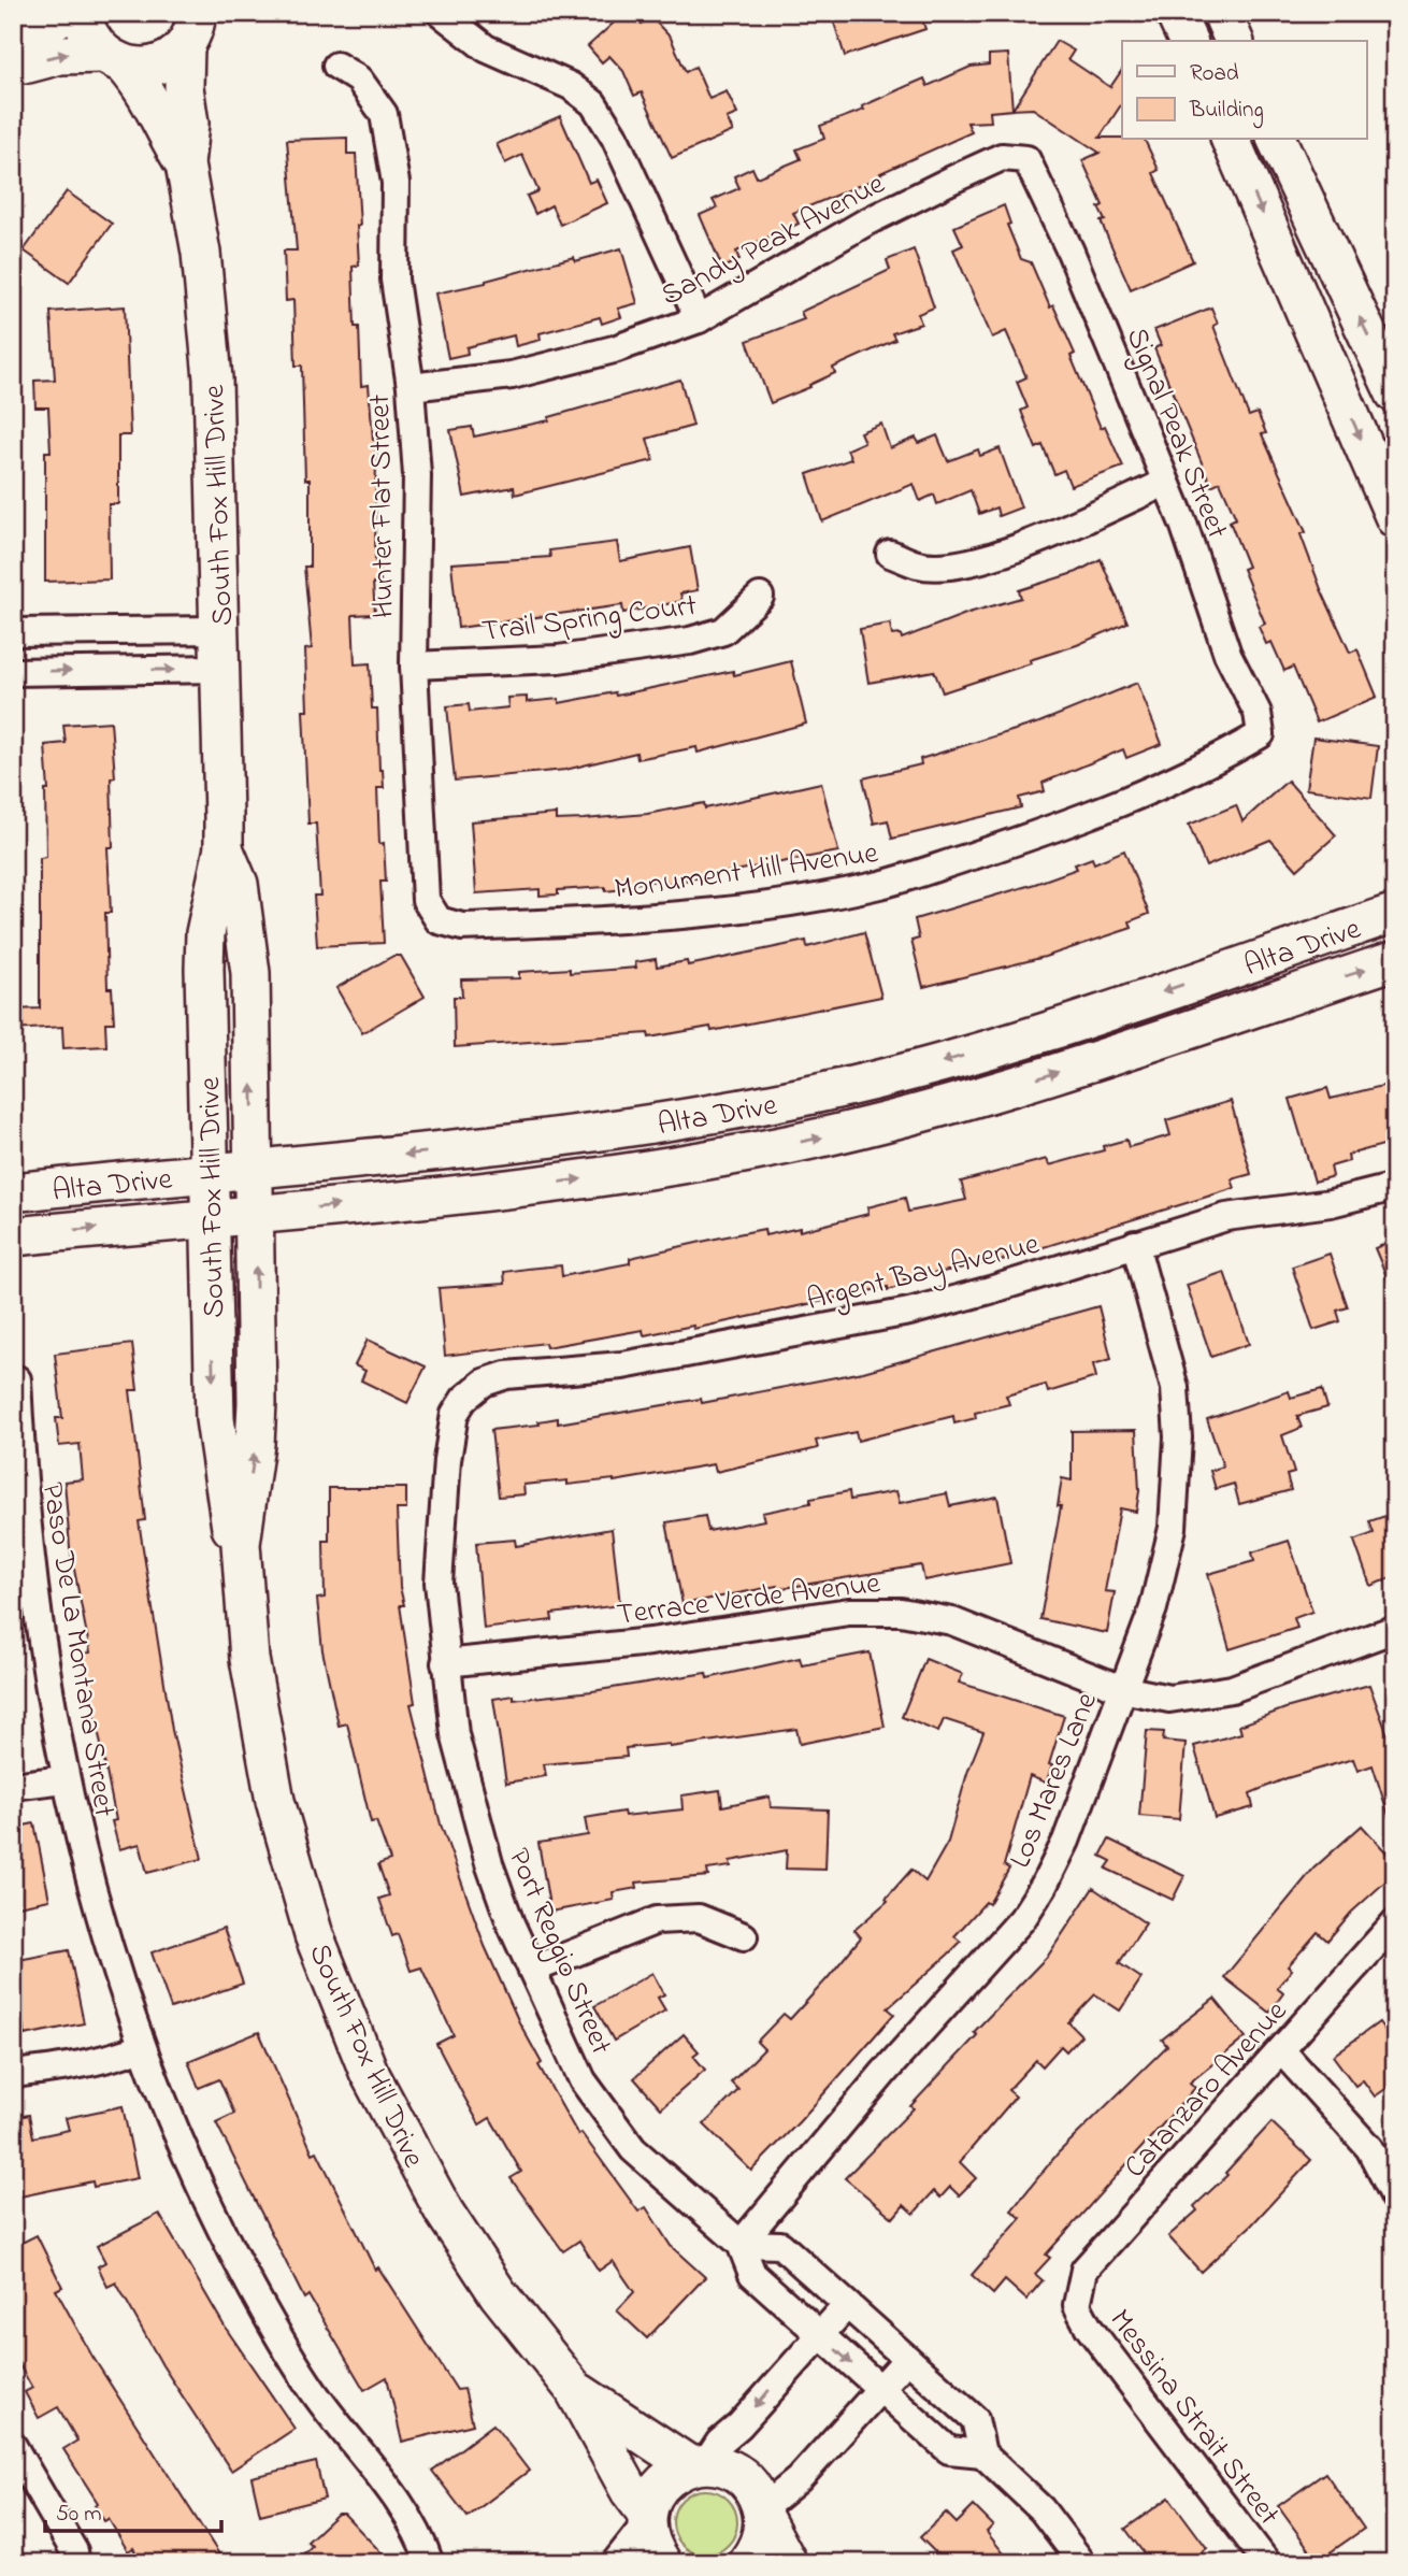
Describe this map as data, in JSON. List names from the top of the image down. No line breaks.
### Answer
{"streets":{"street":["Sandy Peak Avenue","Signal Peak Street","South Fox Hill Drive","Hunter Flat Street","Trail Spring Court","Monument Hill Avenue","Alta Drive","Argent Bay Avenue","Terrace Verde Avenue","Paso De La Montana Street","Los Mares Lane","Port Reggio Street","Catanzaro Avenue","Messina Strait Street"]},"crossings":[["Sandy Peak Avenue","Signal Peak Street"],["Sandy Peak Avenue","Hunter Flat Street"],["Signal Peak Street","Monument Hill Avenue"],["South Fox Hill Drive","Alta Drive"],["Hunter Flat Street","Trail Spring Court"],["Hunter Flat Street","Monument Hill Avenue"],["Argent Bay Avenue","Los Mares Lane"],["Argent Bay Avenue","Port Reggio Street"],["Terrace Verde Avenue","Los Mares Lane"],["Terrace Verde Avenue","Port Reggio Street"],["Los Mares Lane","Port Reggio Street"],["Catanzaro Avenue","Messina Strait Street"]],"legend":["Road","Building"],"scale_bar":"50 m"}
